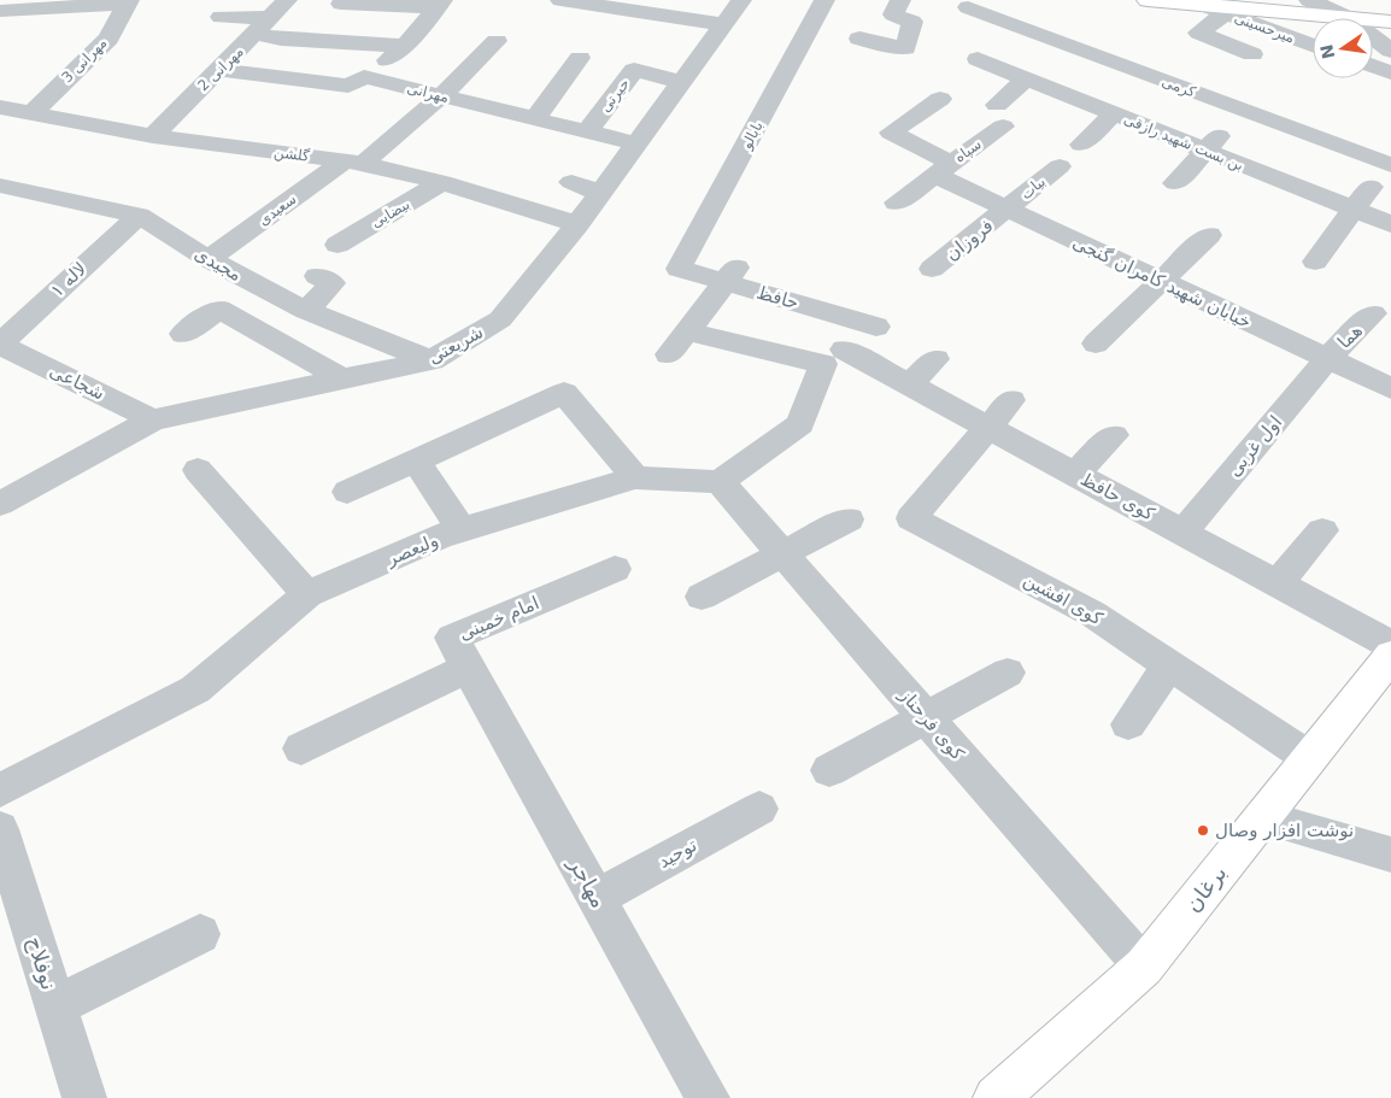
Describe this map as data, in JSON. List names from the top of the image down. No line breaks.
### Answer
{"streets":{"main road":["برغان"],"street":["میرحسینی","مهرانی 3","مهرانی 2","کرمی","مهرانی","حیرتی","بابالو","بن بست شهید رازقی","سپاه","گلشن","بیات","سعیدی","بیضایی","فروزان","مجیدی","لاله ۱","خیابان شهید کامران گنجی","حافظ","هما","شریعتی","شجاعی","اول غربی","کوی حافظ","ولیعصر","کوی افشین","امام خمینی","کوی فرحناز","توحید","مهاجر","نوفلاح"]},"crossings":[["مهرانی 3","گلشن"],["مهرانی 2","مهرانی"],["مهرانی 2","گلشن"],["مهرانی","حیرتی"],["مهرانی","سعیدی"],["مهرانی","شریعتی"],["حیرتی","شریعتی"],["بابالو","حافظ"],["بن بست شهید رازقی","سپاه"],["سپاه","خیابان شهید کامران گنجی"],["گلشن","سعیدی"],["گلشن","بیضایی"],["گلشن","شریعتی"],["بیات","فروزان"],["بیات","خیابان شهید کامران گنجی"],["سعیدی","مجیدی"],["فروزان","خیابان شهید کامران گنجی"],["مجیدی","لاله ۱"],["مجیدی","شریعتی"],["لاله ۱","شجاعی"],["خیابان شهید کامران گنجی","هما"],["خیابان شهید کامران گنجی","اول غربی"],["حافظ","کوی حافظ"],["هما","اول غربی"],["شریعتی","شجاعی"],["اول غربی","کوی حافظ"],["کوی حافظ","کوی افشین"],["ولیعصر","کوی فرحناز"],["کوی افشین","برغان"],["امام خمینی","مهاجر"],["کوی فرحناز","برغان"],["توحید","مهاجر"]],"places":["نوشت افزار وصال"],"north":"left"}
